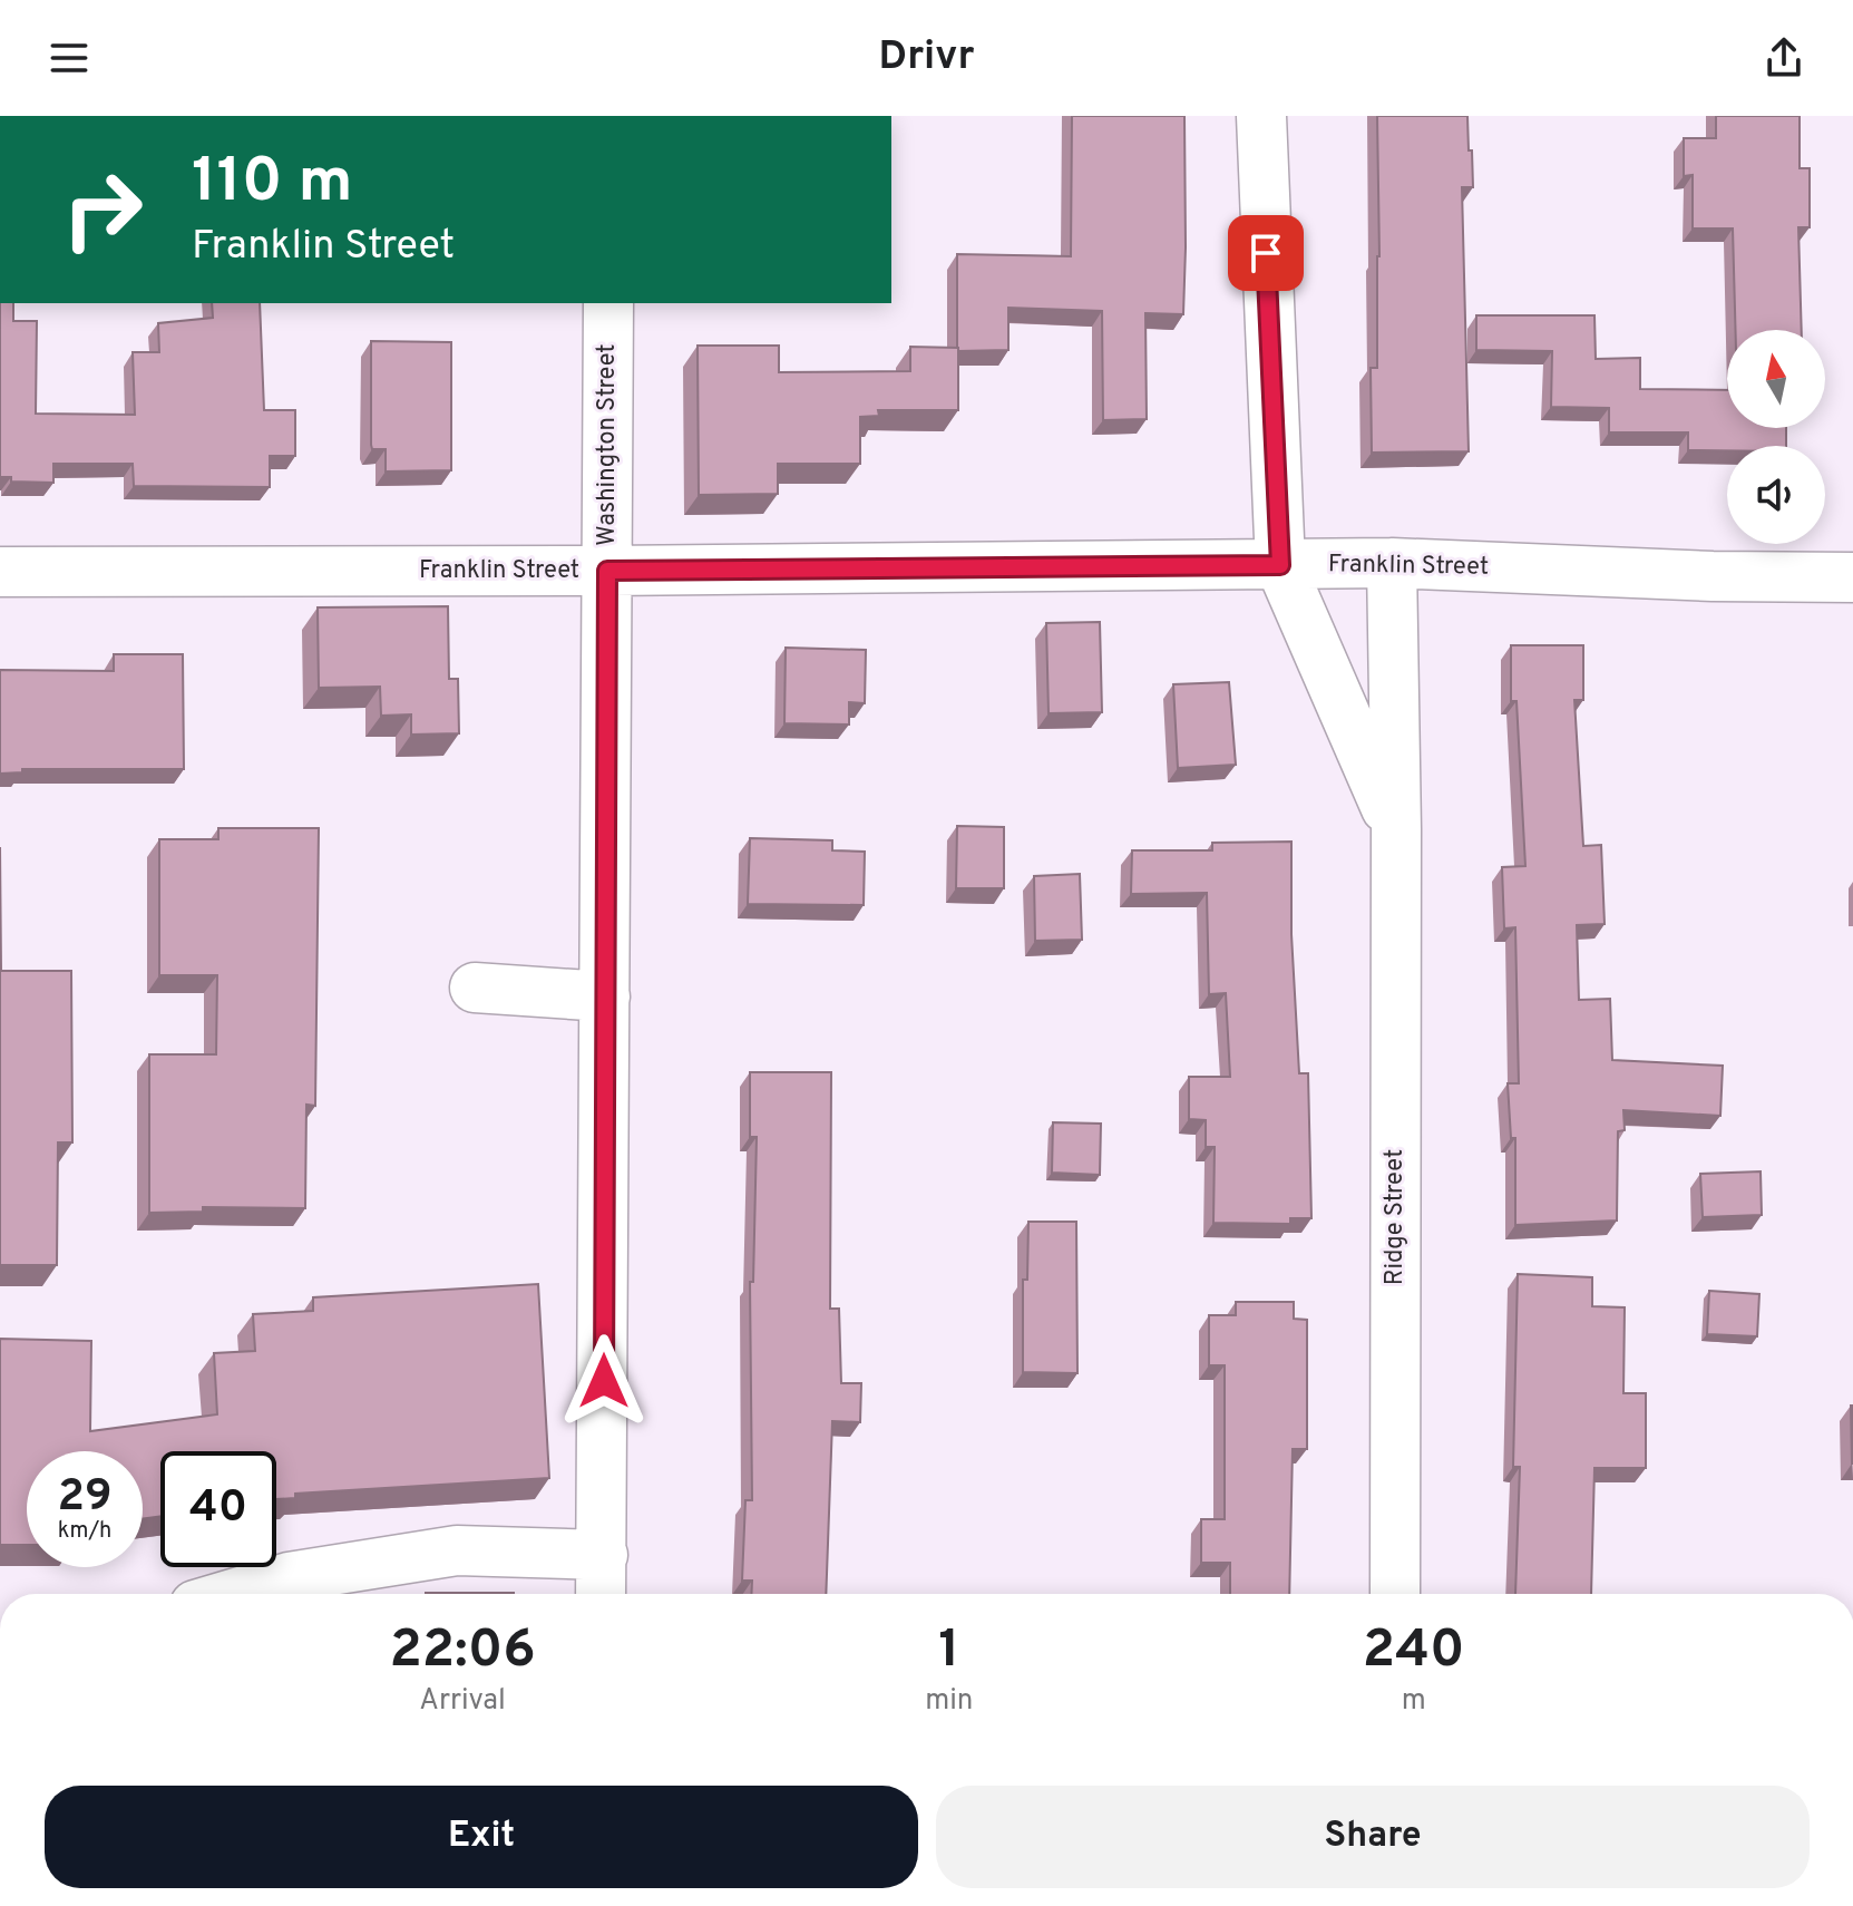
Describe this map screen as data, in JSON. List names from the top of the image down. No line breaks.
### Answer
{"streets":{"street":["Washington Street","Franklin Street","Ridge Street"]},"crossings":[["Washington Street","Franklin Street"],["Franklin Street","Ridge Street"]],"north":"top","page":{"header":"Drivr","turn":["110 m","Franklin Street"],"speed":"29 km/h","limit":"40","eta":["22:06","Arrival","1","min","240","m"],"buttons":["Exit","Share"]}}
